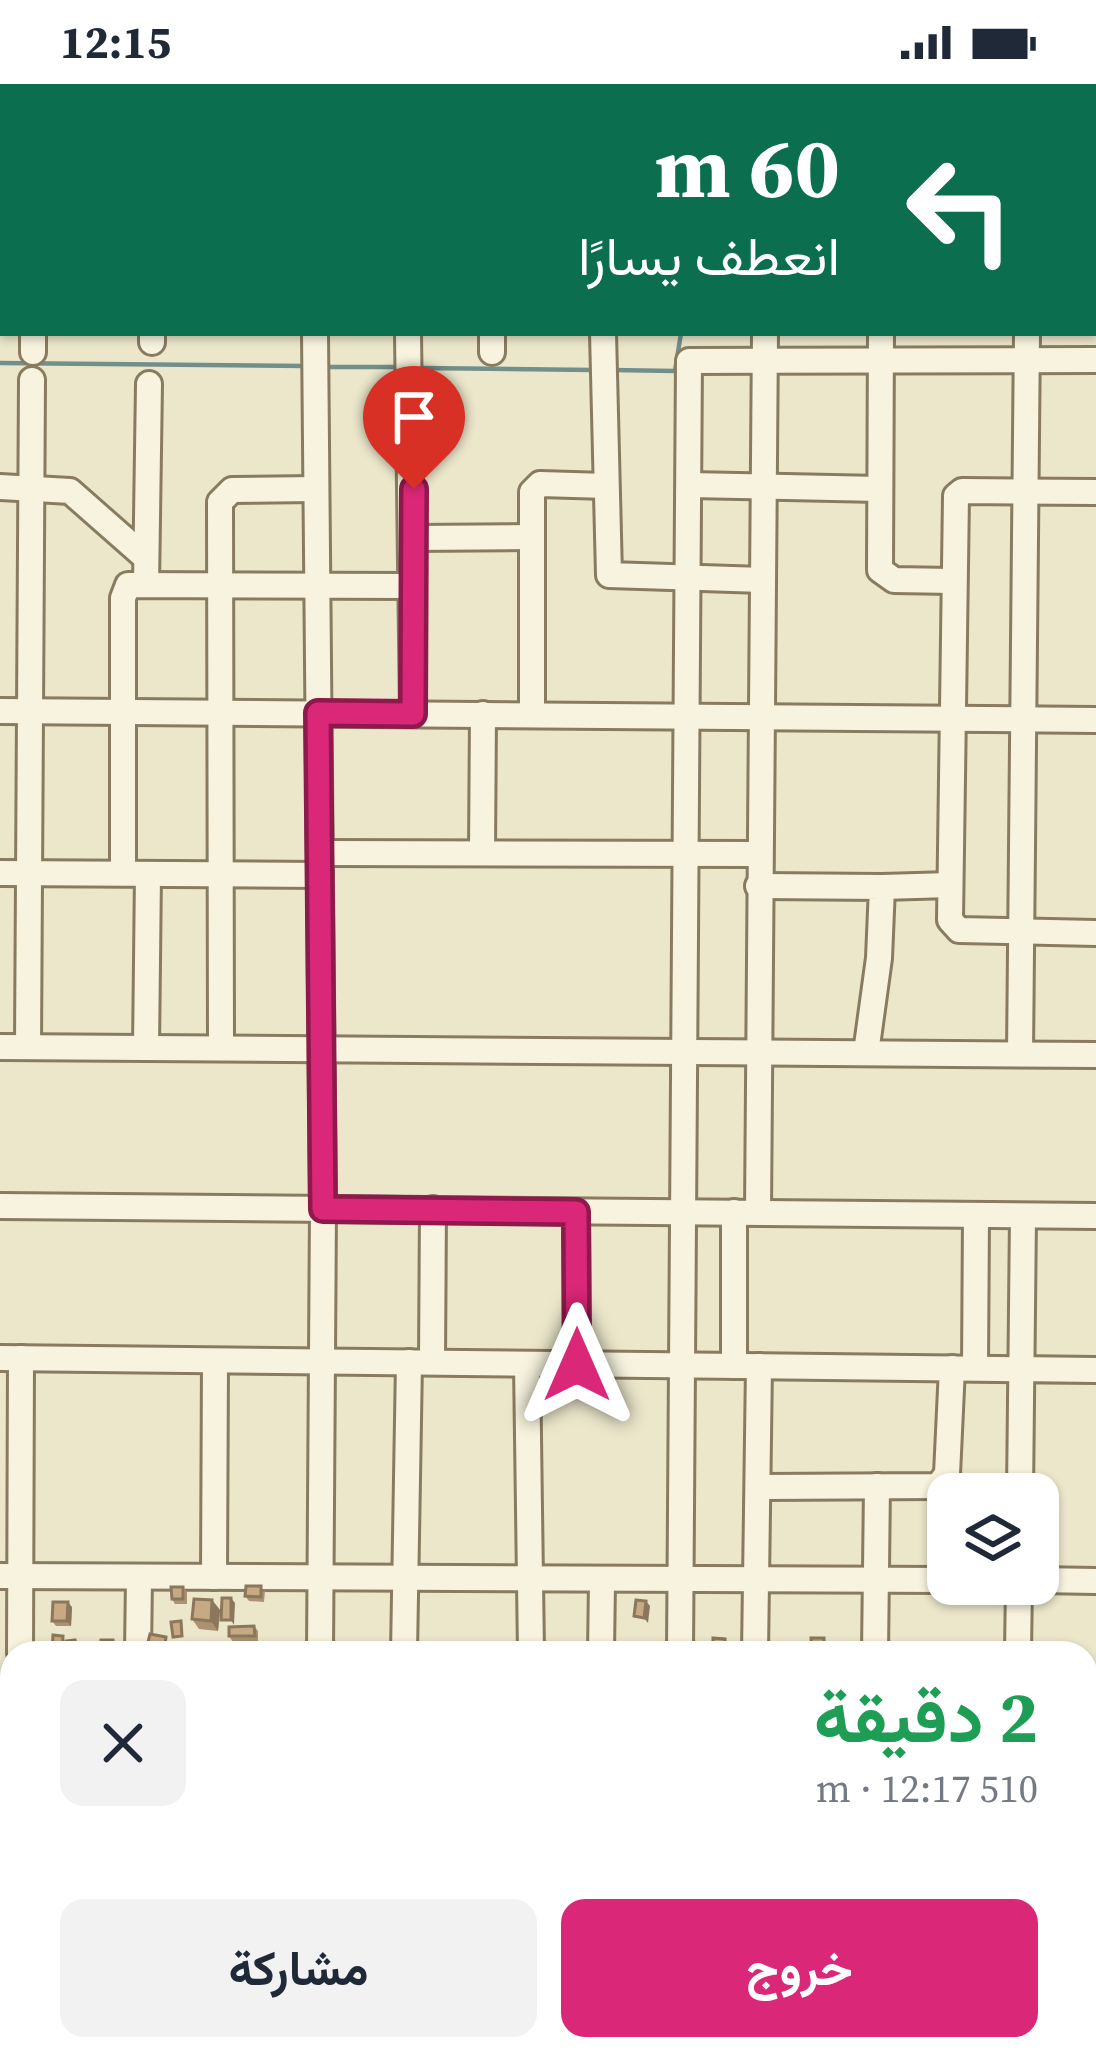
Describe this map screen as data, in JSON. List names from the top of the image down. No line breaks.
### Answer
{"page":{"status":"12:15","turn":["60 m","انعطف يسارًا"],"heading":["2 دقيقة","510 m · 12:17"],"buttons":["خروج","مشاركة"]}}
